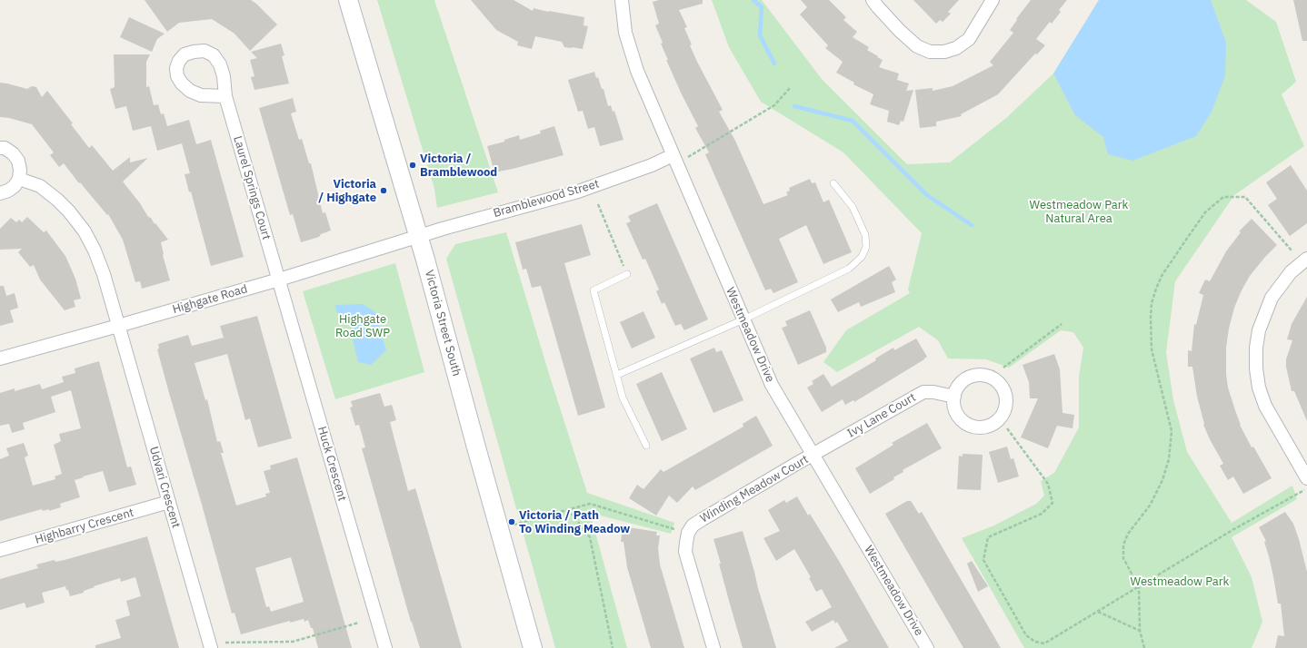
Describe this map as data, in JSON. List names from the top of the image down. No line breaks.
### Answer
{"streets":{"main road":["Victoria Street South"],"street":["Laurel Springs Court","Bramblewood Street","Highgate Road","Westmeadow Drive","Ivy Lane Court","Huck Crescent","Udvari Crescent","Winding Meadow Court","Highbarry Crescent"]},"crossings":[["Laurel Springs Court","Highgate Road"],["Laurel Springs Court","Huck Crescent"],["Bramblewood Street","Highgate Road"],["Bramblewood Street","Victoria Street South"],["Bramblewood Street","Westmeadow Drive"],["Highgate Road","Victoria Street South"],["Highgate Road","Huck Crescent"],["Highgate Road","Udvari Crescent"],["Westmeadow Drive","Ivy Lane Court"],["Westmeadow Drive","Winding Meadow Court"],["Ivy Lane Court","Winding Meadow Court"],["Udvari Crescent","Highbarry Crescent"]],"parks":["Westmeadow Park Natural Area","Highgate Road SWP","Westmeadow Park"],"places":["Victoria / Bramblewood","Victoria / Highgate","Victoria / Path To Winding Meadow"]}
